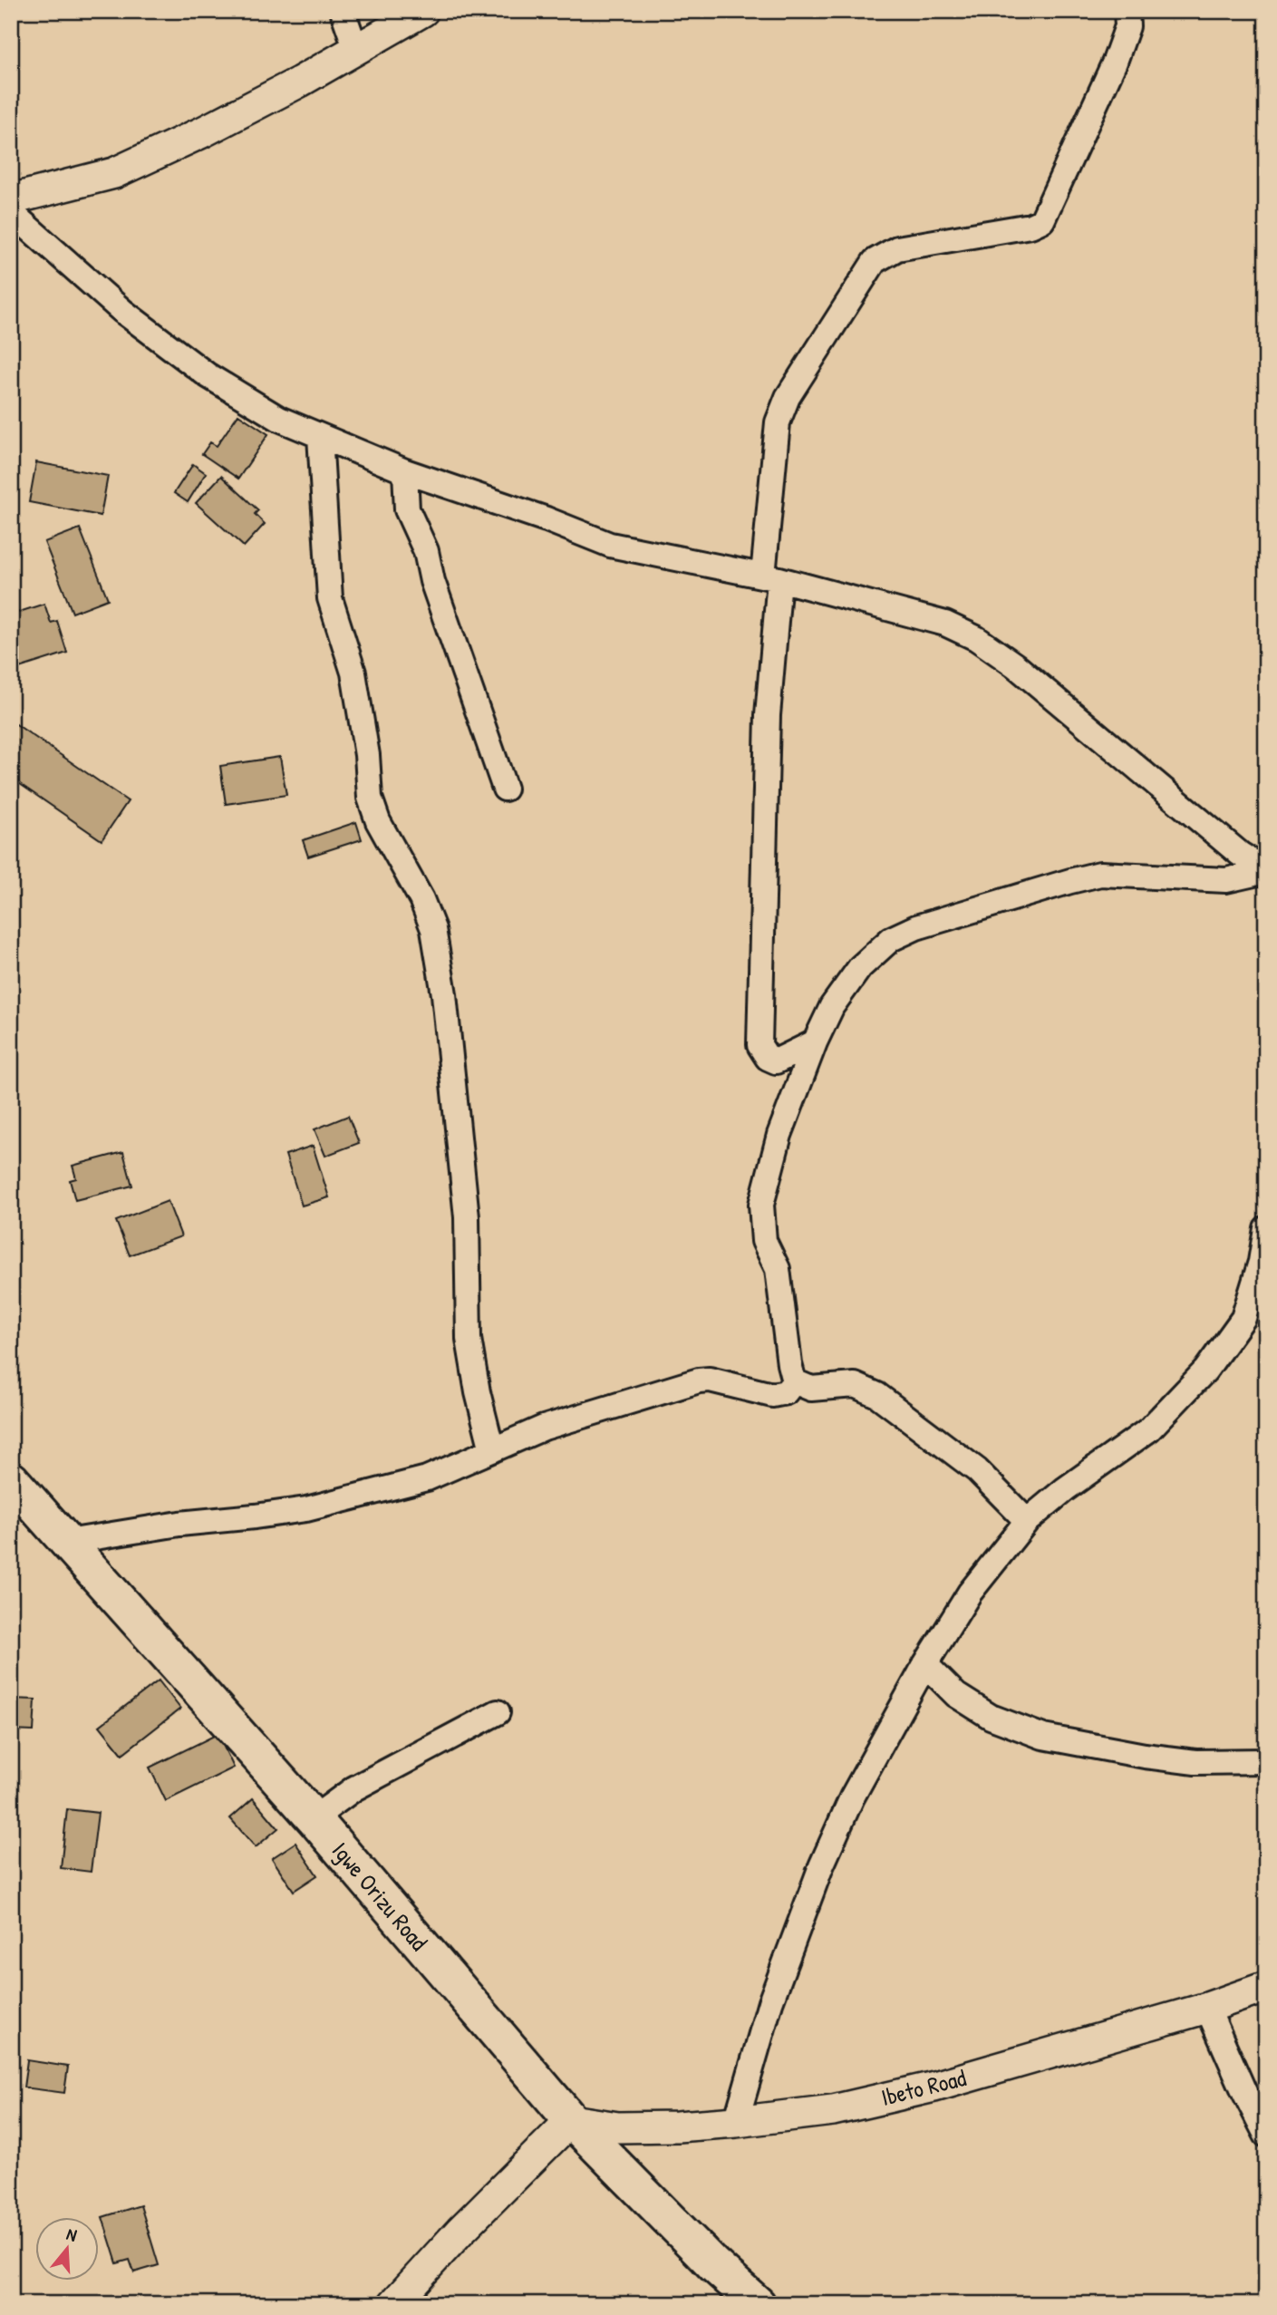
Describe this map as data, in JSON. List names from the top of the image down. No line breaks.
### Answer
{"streets":{"main road":["Igwe Orizu Road"],"street":["Ibeto Road"]},"crossings":[["Igwe Orizu Road","Ibeto Road"]],"north":"top"}
